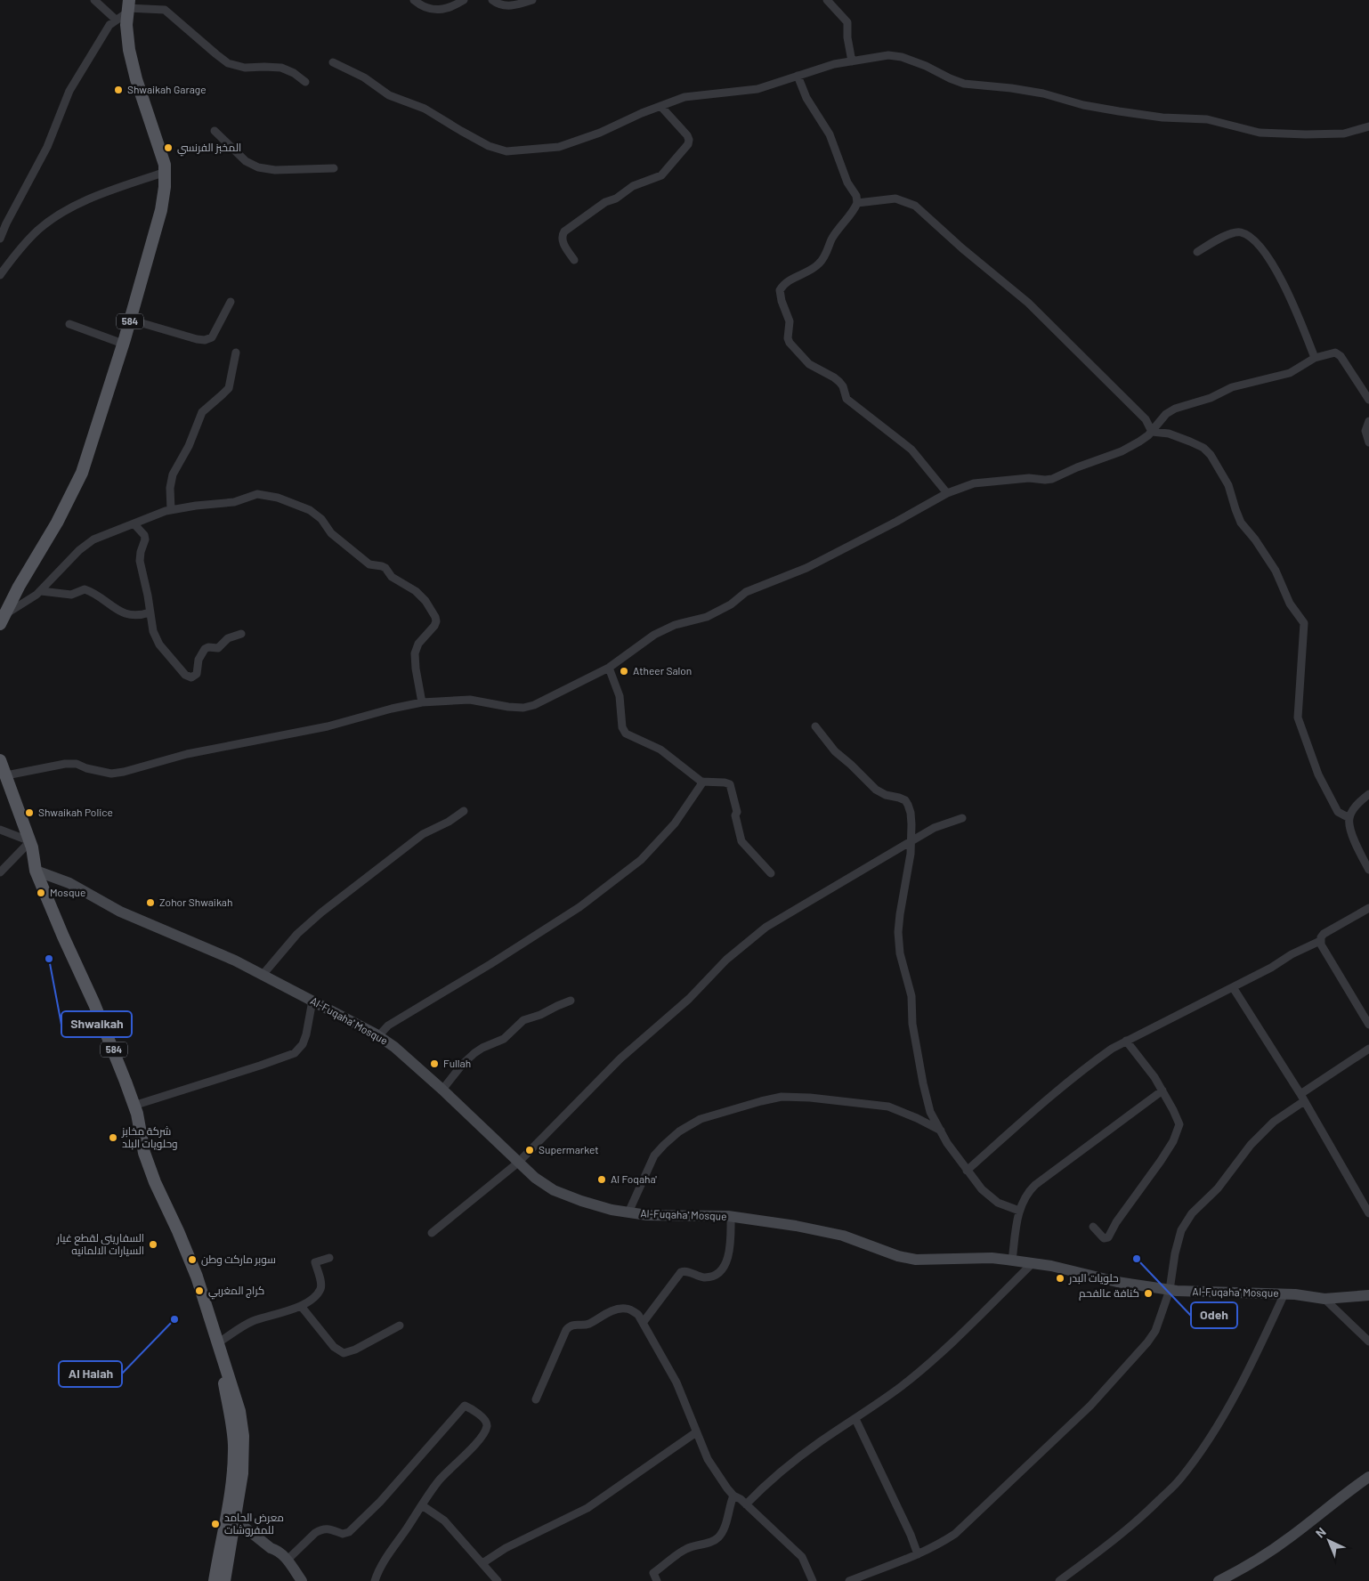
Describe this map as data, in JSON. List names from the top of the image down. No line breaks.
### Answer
{"streets":{"main road":["584"],"street":["Al-Fuqaha' Mosque"]},"crossings":[["584","Al-Fuqaha' Mosque"]],"places":["Shwaikah Garage","المخبز الفرنسي","Atheer Salon","Shwaikah Police","Mosque","Zohor Shwaikah","Shwaikah","Fullah","شركة مخابز وحلويات البلد","Supermarket","Al Foqaha'","السفاريني لقطع غيار السيارات الالمانيه","Odeh","سوبر ماركت وطن","حلويات البدر","كراج المغربي","كنافة عالفحم","Al Haiah","معرض الحامد للمفروشات"],"north":"top left"}
